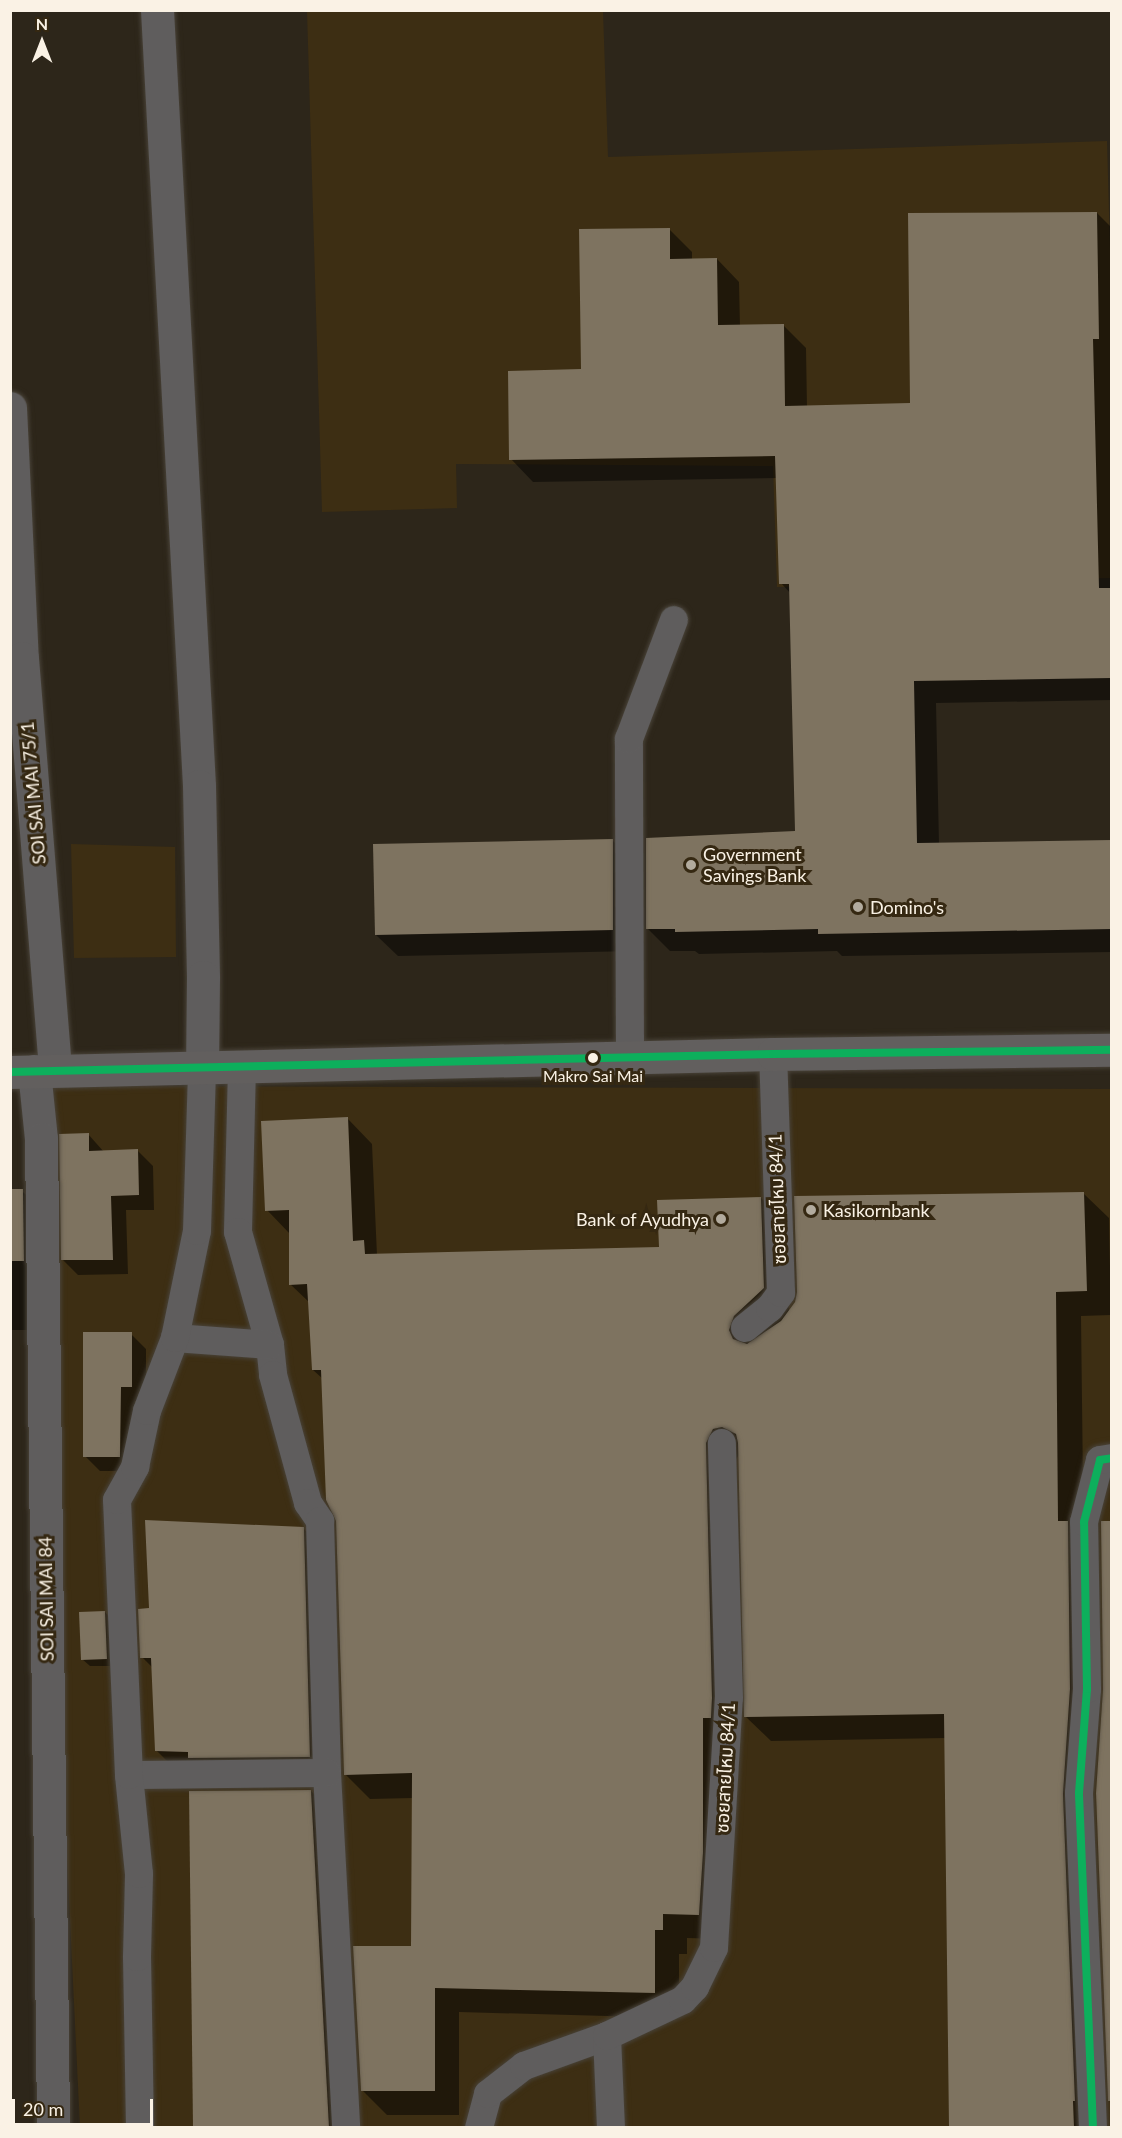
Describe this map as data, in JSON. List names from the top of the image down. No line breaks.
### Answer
{"streets":{"street":["SOI SAI MAI 75/1","SOI SAI MAI 84"],"lane":["ซอยสายไหม 84/1"]},"crossings":[["SOI SAI MAI 75/1","SOI SAI MAI 84"]],"places":["Government Savings Bank","Domino's","Makro Sai Mai","Kasikornbank","Bank of Ayudhya"],"scale_bar":"20 m","north":"top"}
